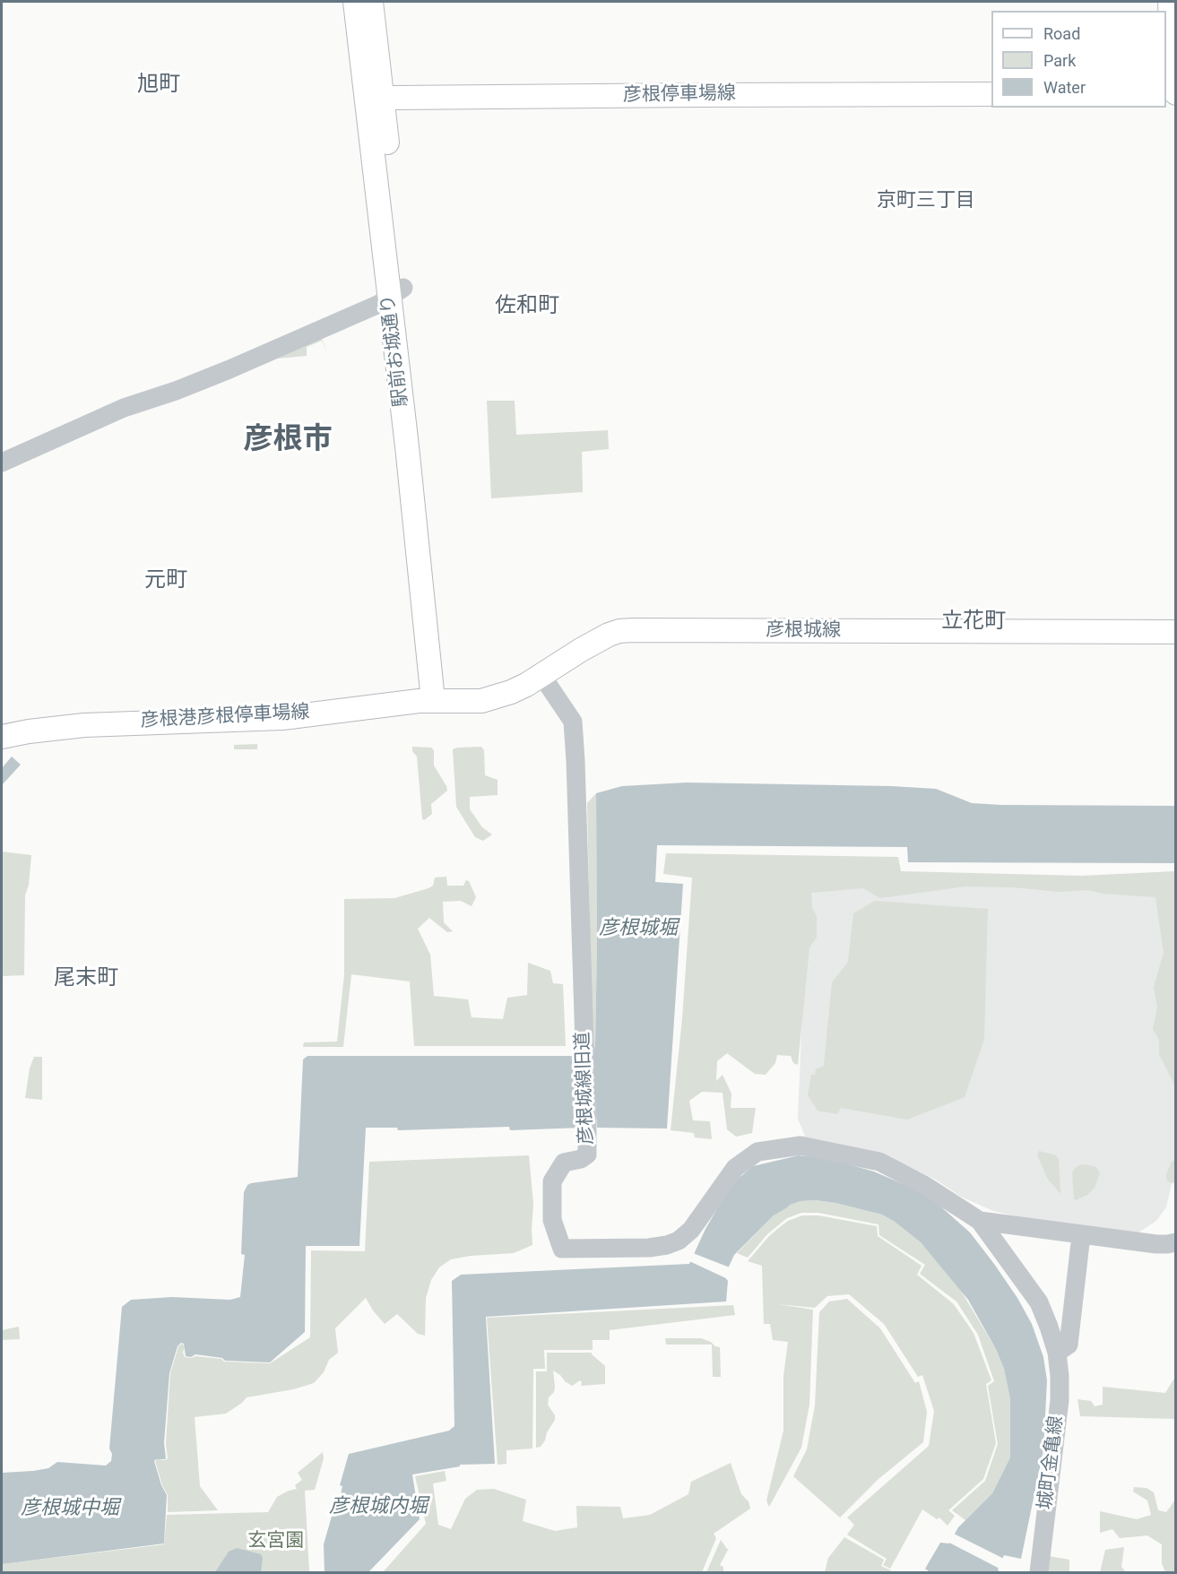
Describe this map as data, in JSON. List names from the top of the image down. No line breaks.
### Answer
{"streets":{"main road":["彦根停車場線","駅前お城通り","彦根城線","彦根港彦根停車場線"],"street":["彦根城線旧道","城町金亀線"]},"crossings":[["彦根停車場線","駅前お城通り"],["駅前お城通り","彦根城線"],["駅前お城通り","彦根港彦根停車場線"],["彦根城線","彦根港彦根停車場線"],["彦根城線","彦根城線旧道"],["彦根城線旧道","城町金亀線"]],"districts":["旭町","京町三丁目","佐和町","彦根市","元町","立花町","尾末町"],"water":["彦根城堀","彦根城内堀","彦根城中堀"],"parks":["玄宮園"],"legend":["Road","Park","Water"]}
